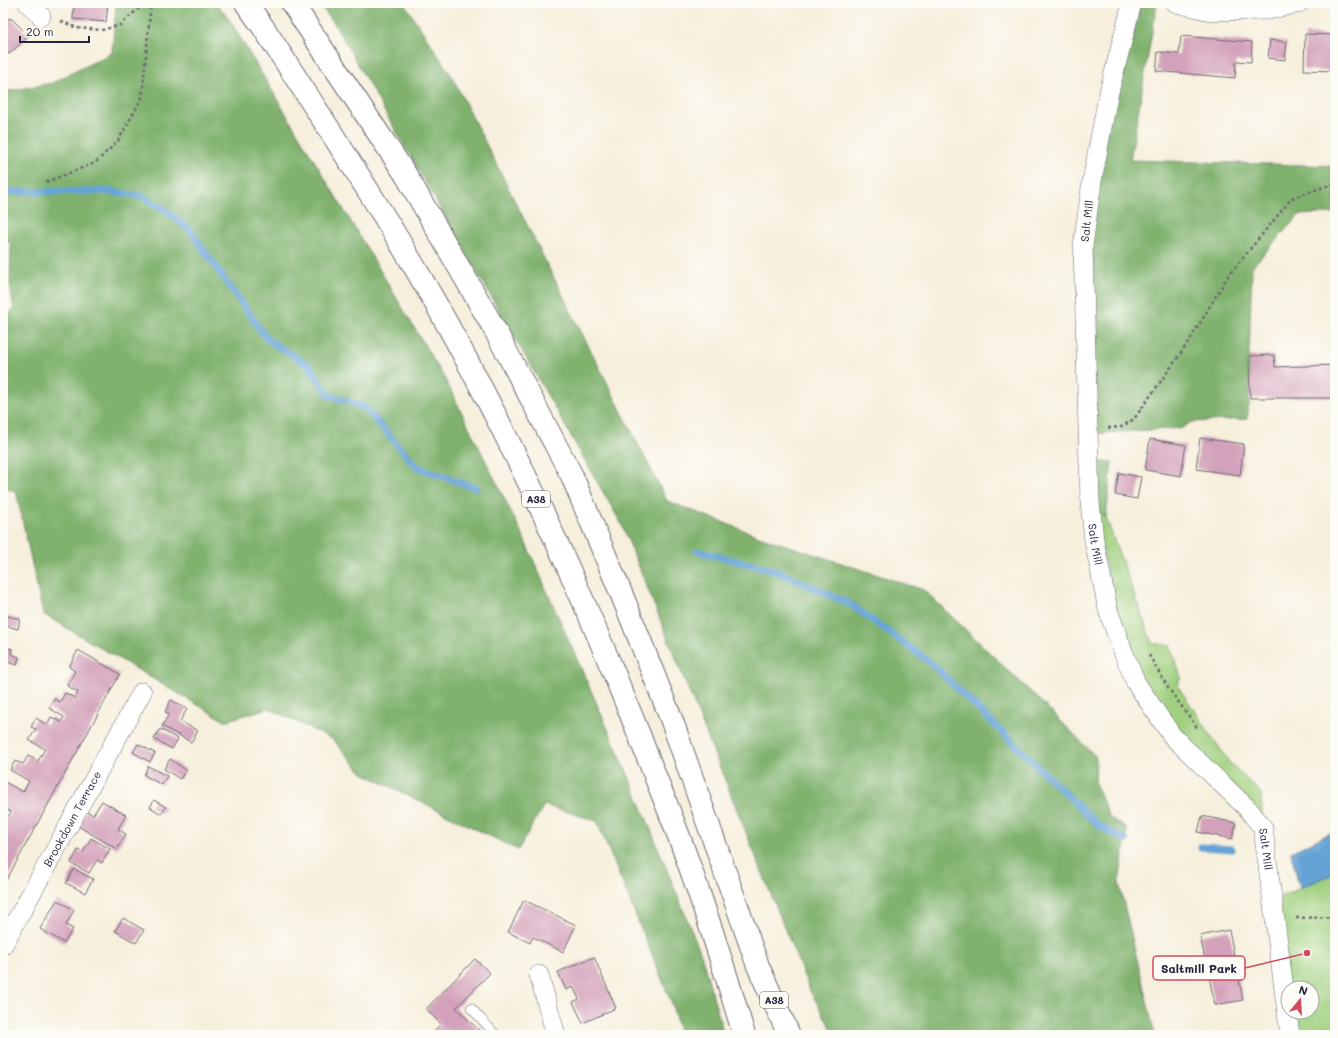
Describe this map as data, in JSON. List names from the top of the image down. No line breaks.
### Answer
{"streets":{"highway":["A38"],"street":["Salt Mill","Brookdown Terrace"]},"places":["Saltmill Park"],"scale_bar":"20 m","north":"top"}
